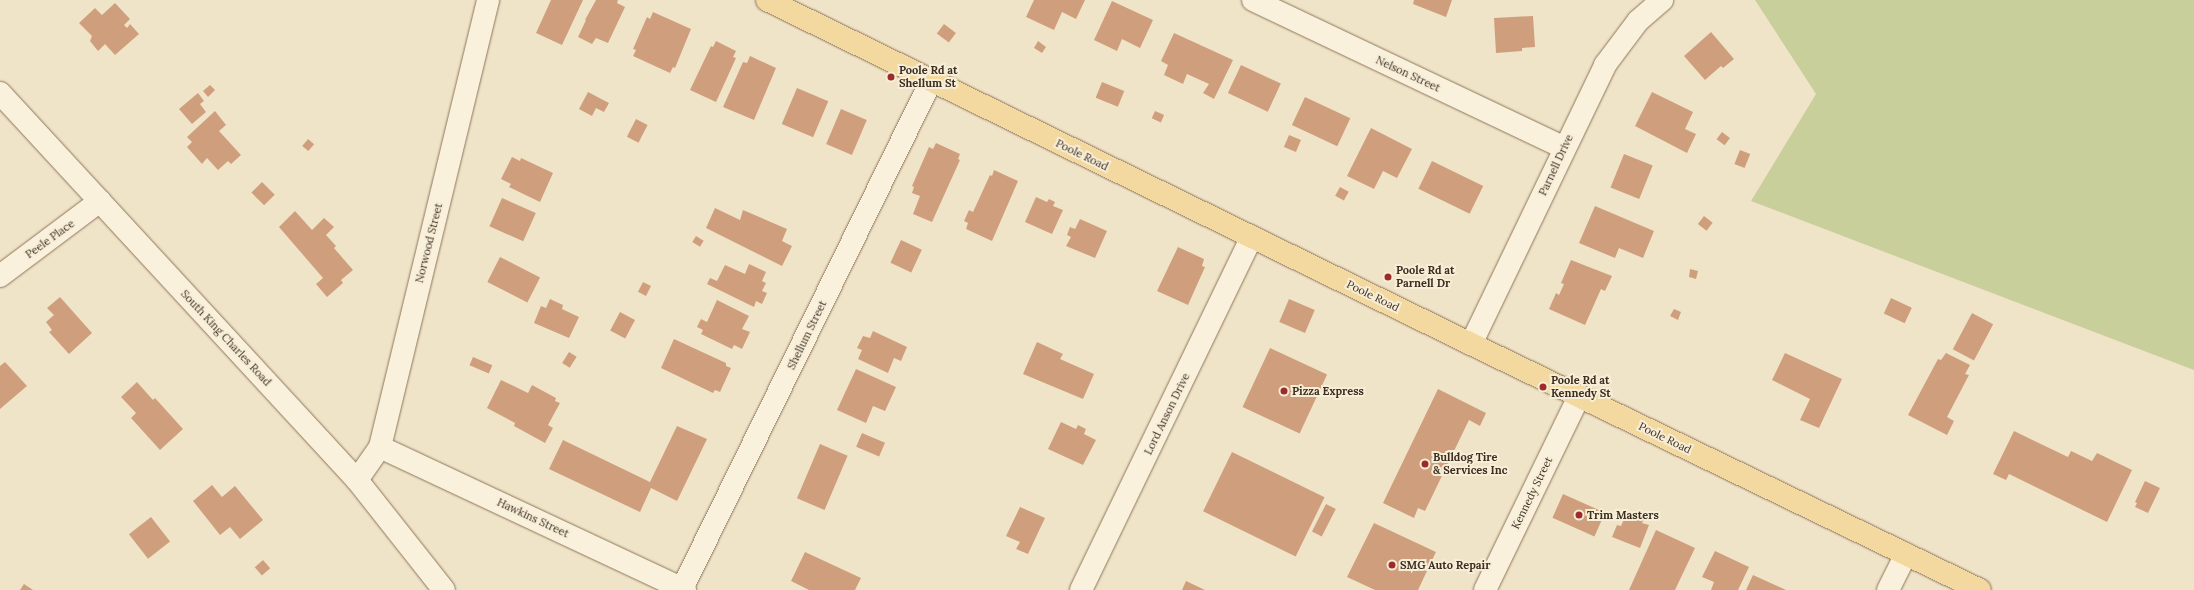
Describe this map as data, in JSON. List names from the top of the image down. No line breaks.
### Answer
{"streets":{"main road":["Poole Road"],"street":["Nelson Street","Parnell Drive","Peele Place","Norwood Street","Shellum Street","South King Charles Road","Lord Anson Drive","Kennedy Street","Hawkins Street"]},"crossings":[["Nelson Street","Parnell Drive"],["Poole Road","Parnell Drive"],["Poole Road","Shellum Street"],["Poole Road","Lord Anson Drive"],["Poole Road","Kennedy Street"],["Peele Place","South King Charles Road"],["Norwood Street","South King Charles Road"],["Norwood Street","Hawkins Street"],["Shellum Street","Hawkins Street"]],"places":["Poole Rd at Shellum St","Poole Rd at Parnell Dr","Poole Rd at Kennedy St","Pizza Express","Bulldog Tire & Services Inc","Trim Masters","SMG Auto Repair"]}
